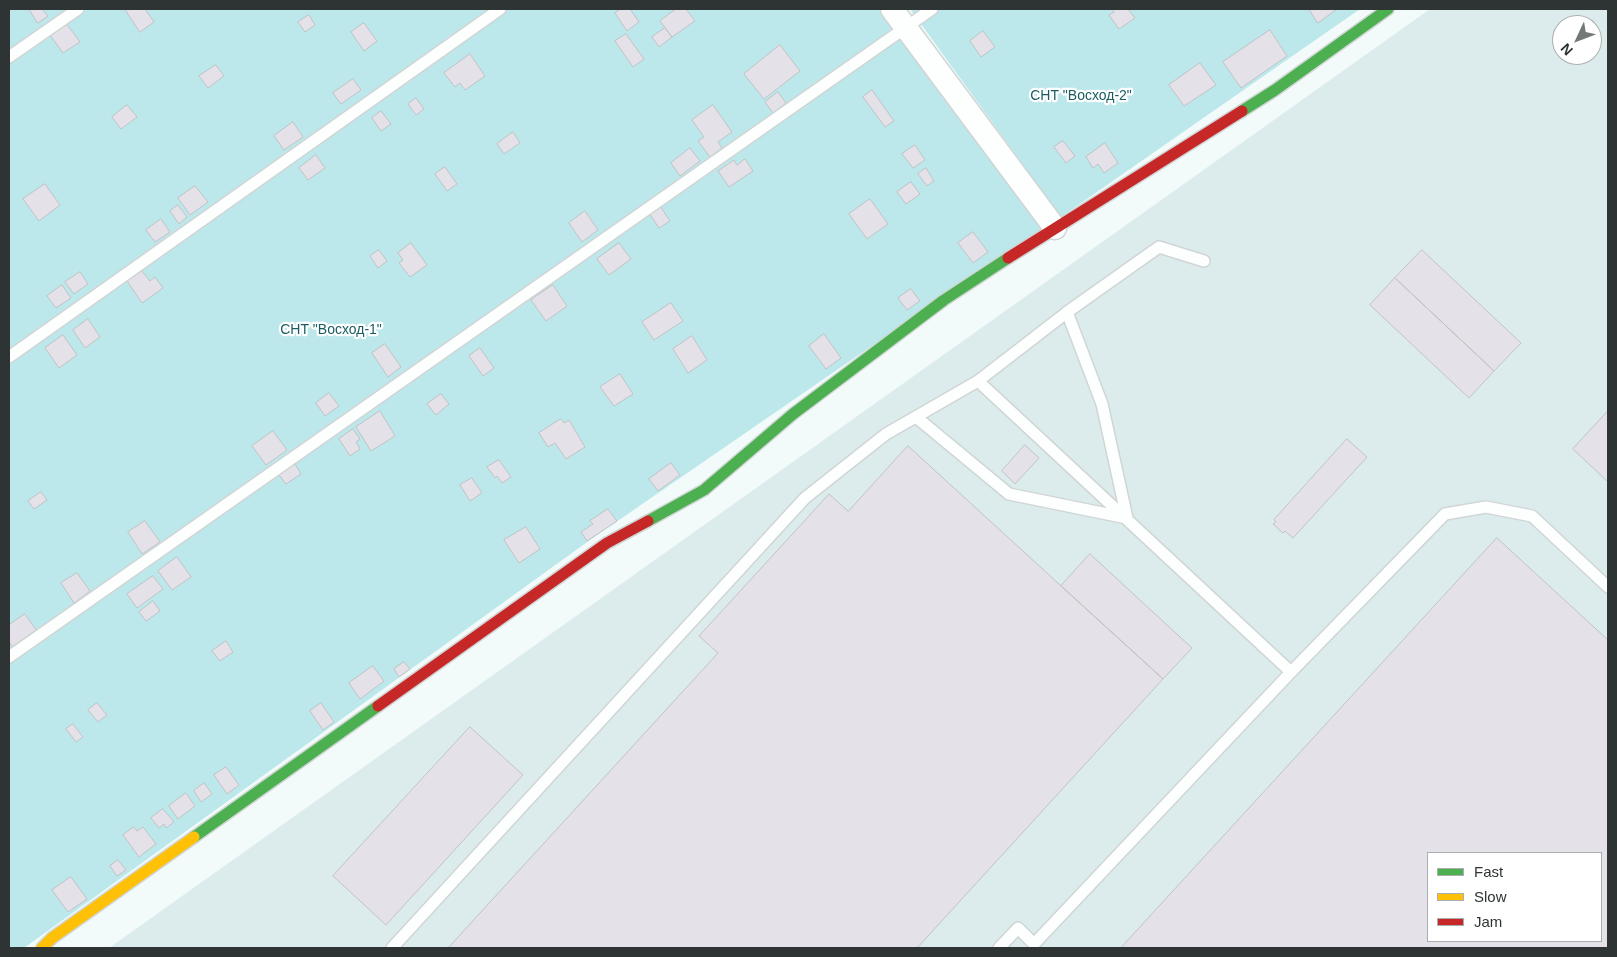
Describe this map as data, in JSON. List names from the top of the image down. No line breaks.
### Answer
{"parks":["СНТ \"Восход-2\"","СНТ \"Восход-1\""],"legend":["Fast","Slow","Jam"],"north":"bottom left"}
